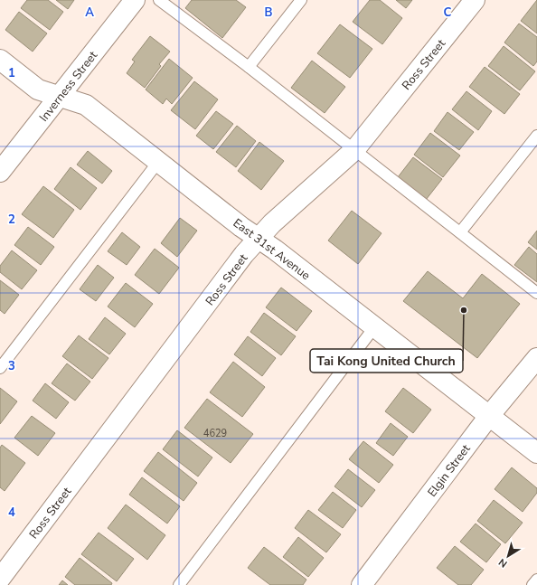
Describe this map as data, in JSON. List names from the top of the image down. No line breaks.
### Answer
{"streets":{"street":["Ross Street","Inverness Street","East 31st Avenue","Elgin Street"]},"crossings":[["Ross Street","East 31st Avenue"],["Inverness Street","East 31st Avenue"],["East 31st Avenue","Elgin Street"]],"places":["Tai Kong United Church"],"house_numbers":["4629"],"north":"bottom left","grid":{"columns":["A","B","C"],"rows":["1","2","3","4"]}}
